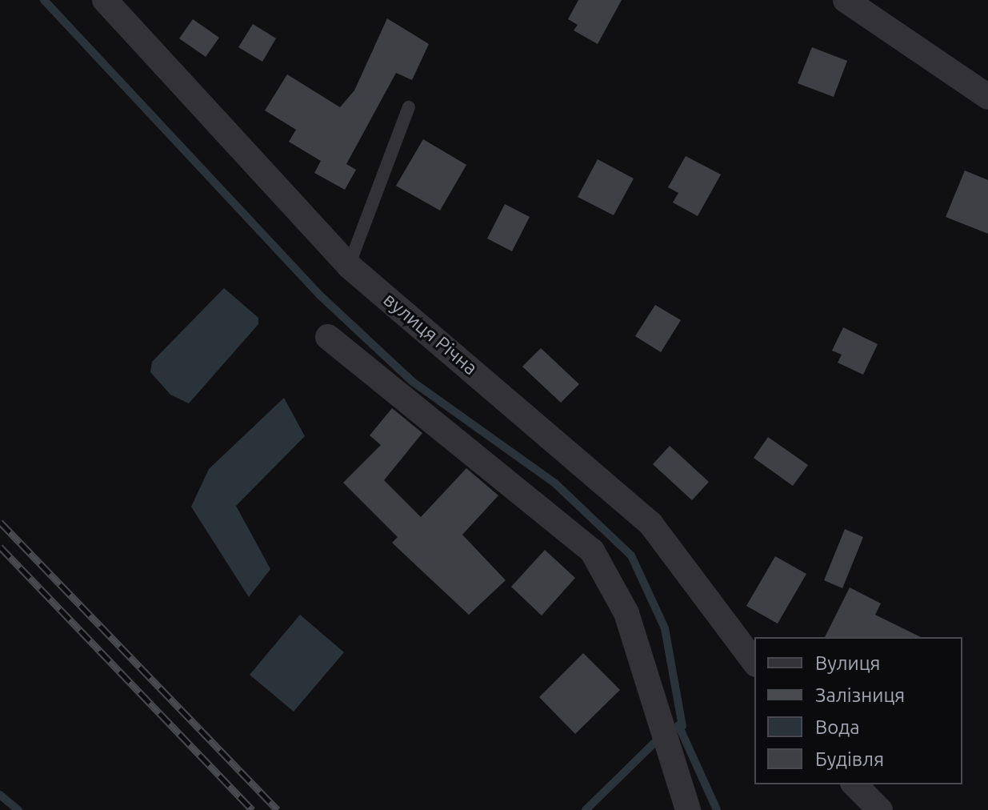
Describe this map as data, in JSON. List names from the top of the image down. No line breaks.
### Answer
{"streets":{"street":["вулиця Річна"]},"legend":["Вулиця","Залізниця","Вода","Будівля"]}
